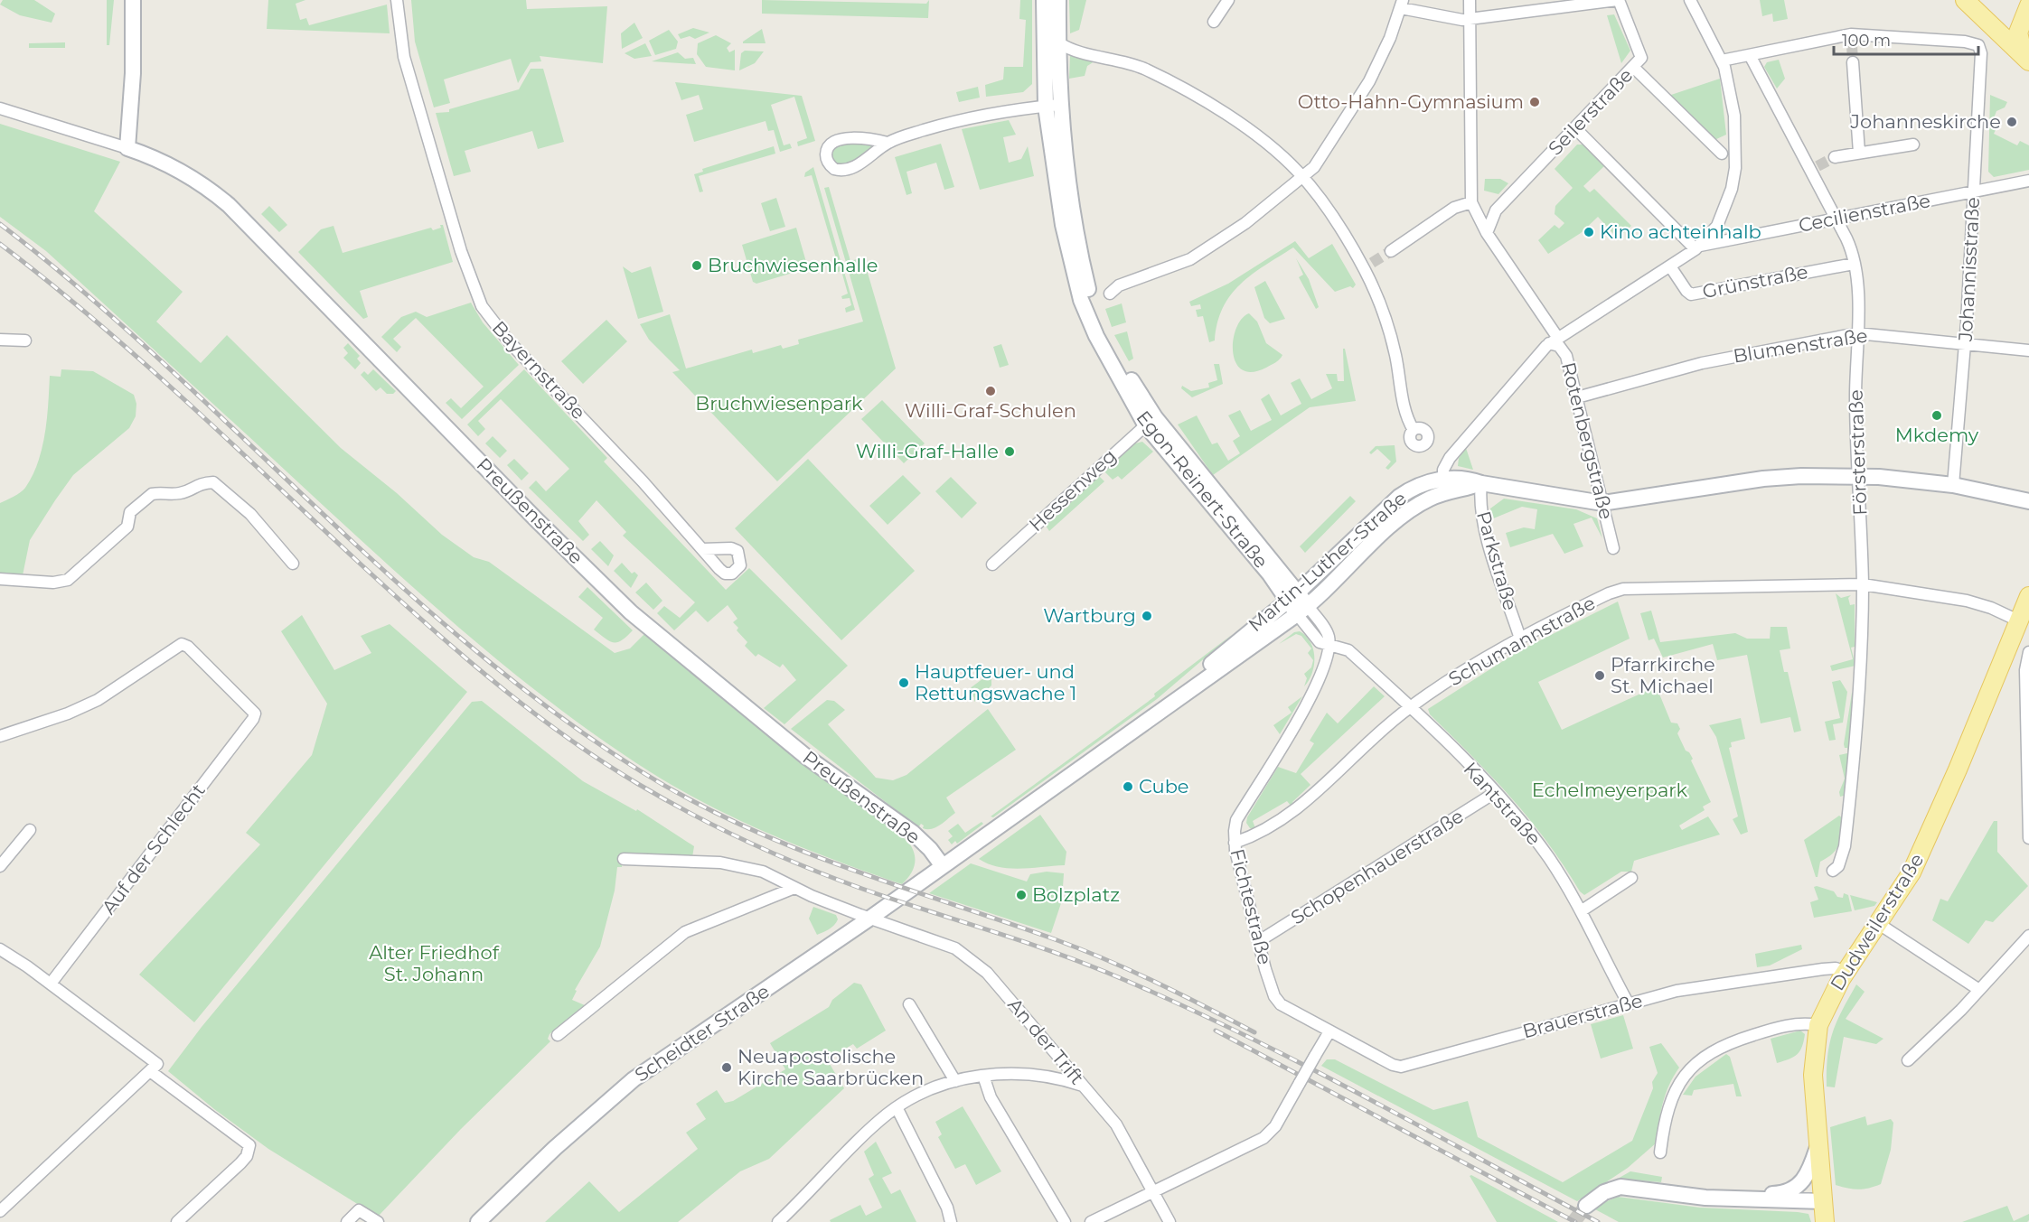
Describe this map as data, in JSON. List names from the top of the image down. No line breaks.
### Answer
{"streets":{"main road":["Egon-Reinert-Straße","Preußenstraße","Martin-Luther-Straße","Dudweilerstraße","Scheidter Straße"],"street":["Seilerstraße","Cecilienstraße","Johannisstraße","Grünstraße","Blumenstraße","Bayernstraße","Rotenbergstraße","Försterstraße","Hessenweg","Parkstraße","Schumannstraße","Kantstraße","Auf der Schlecht","Schopenhauerstraße","Fichtestraße","Brauerstraße","An der Trift"]},"crossings":[["Cecilienstraße","Johannisstraße"],["Cecilienstraße","Försterstraße"],["Johannisstraße","Blumenstraße"],["Johannisstraße","Försterstraße"],["Grünstraße","Försterstraße"],["Blumenstraße","Rotenbergstraße"],["Blumenstraße","Försterstraße"],["Försterstraße","Schumannstraße"],["Egon-Reinert-Straße","Hessenweg"],["Egon-Reinert-Straße","Martin-Luther-Straße"],["Preußenstraße","Martin-Luther-Straße"],["Preußenstraße","Scheidter Straße"],["Parkstraße","Martin-Luther-Straße"],["Parkstraße","Schumannstraße"],["Martin-Luther-Straße","Scheidter Straße"],["Schumannstraße","Kantstraße"],["Schumannstraße","Fichtestraße"],["Schumannstraße","Dudweilerstraße"],["Kantstraße","Schopenhauerstraße"],["Kantstraße","Fichtestraße"],["Kantstraße","Brauerstraße"],["Schopenhauerstraße","Fichtestraße"],["Fichtestraße","Brauerstraße"],["Dudweilerstraße","Brauerstraße"],["Scheidter Straße","An der Trift"]],"parks":["Bruchwiesenpark","Echelmeyerpark","Alter Friedhof St. Johann"],"places":["Otto-Hahn-Gymnasium","Johanneskirche","Kino achteinhalb","Bruchwiesenhalle","Willi-Graf-Schulen","Mkdemy","Willi-Graf-Halle","Wartburg","Pfarrkirche St. Michael","Hauptfeuer- und Rettungswache 1","Cube","Bolzplatz","Neuapostolische Kirche Saarbrücken"],"scale_bar":"100 m"}
